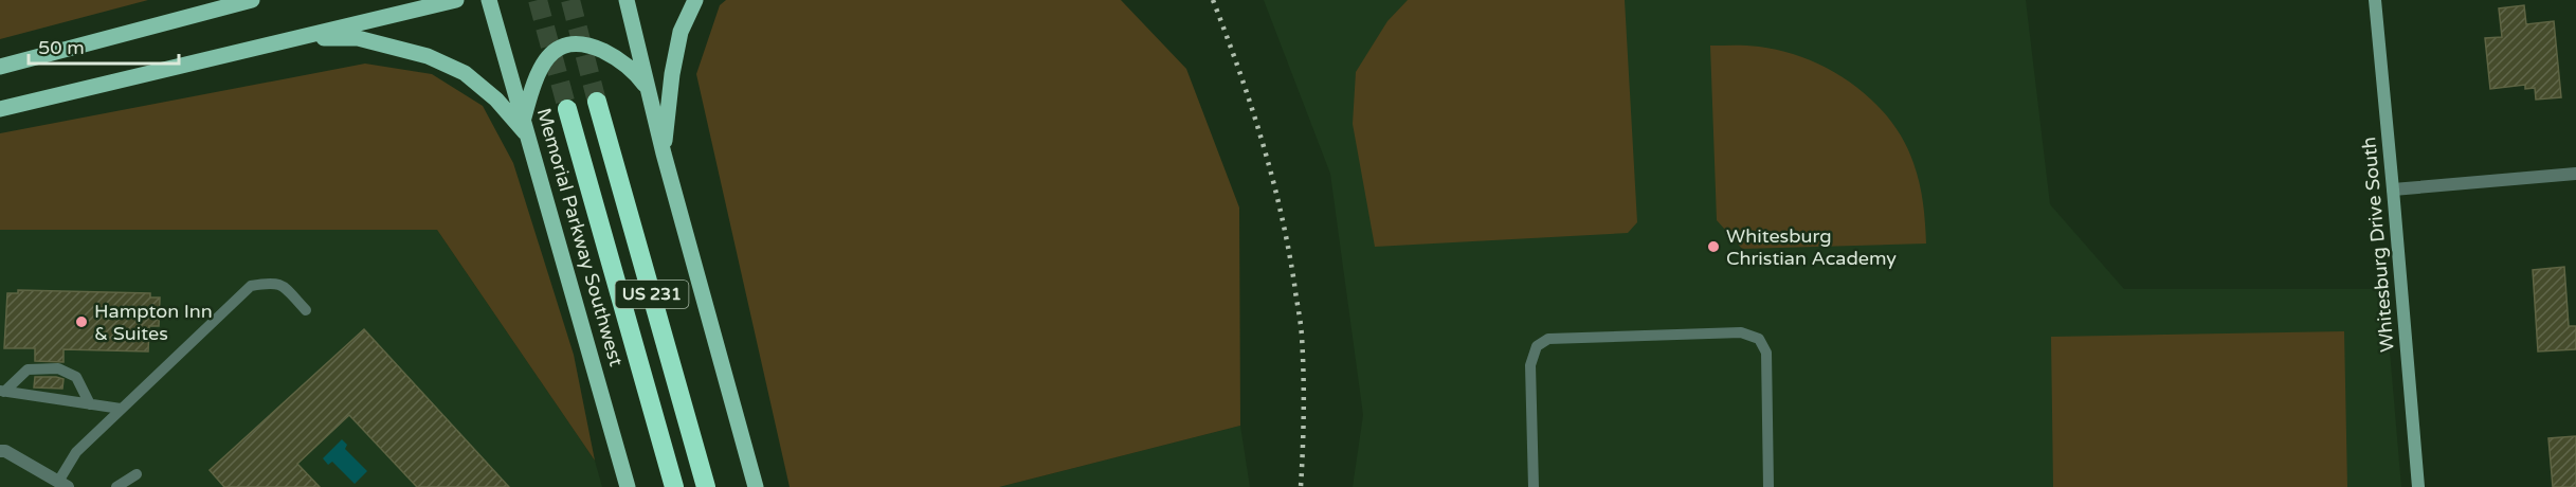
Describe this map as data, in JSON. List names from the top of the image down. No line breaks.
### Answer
{"streets":{"highway":["Memorial Parkway Southwest","US 231"],"main road":["Whitesburg Drive South"]},"places":["Whitesburg Christian Academy","Hampton Inn & Suites"],"scale_bar":"50 m"}
